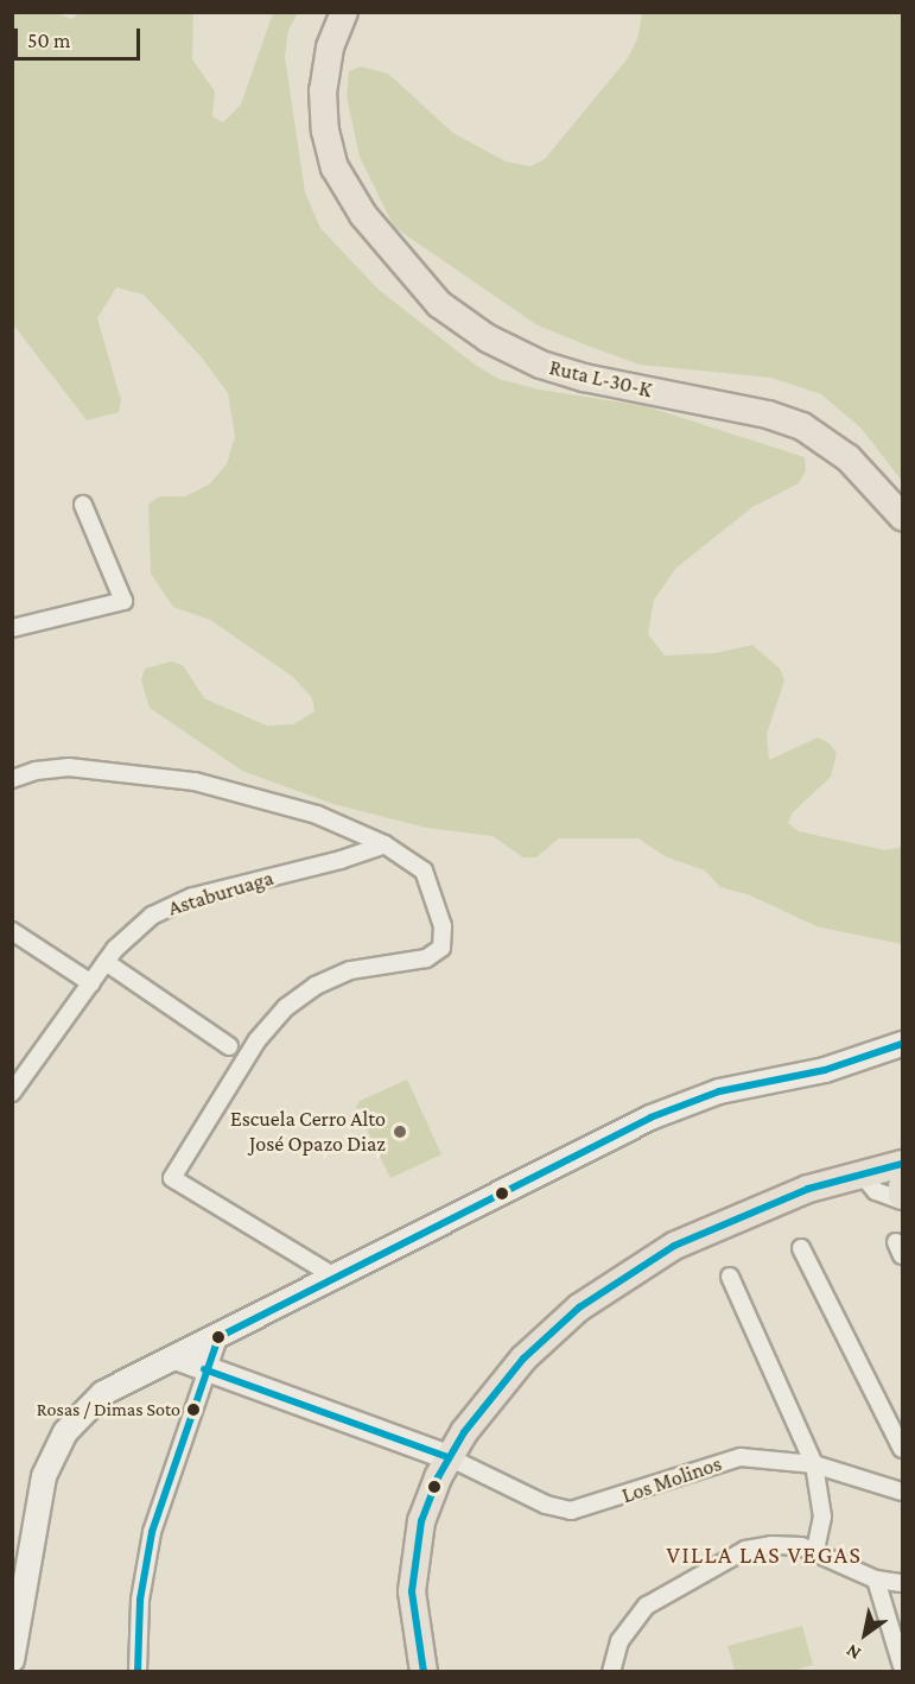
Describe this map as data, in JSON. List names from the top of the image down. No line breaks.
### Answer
{"streets":{"main road":["Ruta L-30-K"],"street":["Astaburuaga","Los Molinos"]},"districts":["VILLA LAS VEGAS"],"places":["Escuela Cerro Alto José Opazo Diaz","Rosas / Dimas Soto"],"scale_bar":"50 m","north":"bottom left"}
